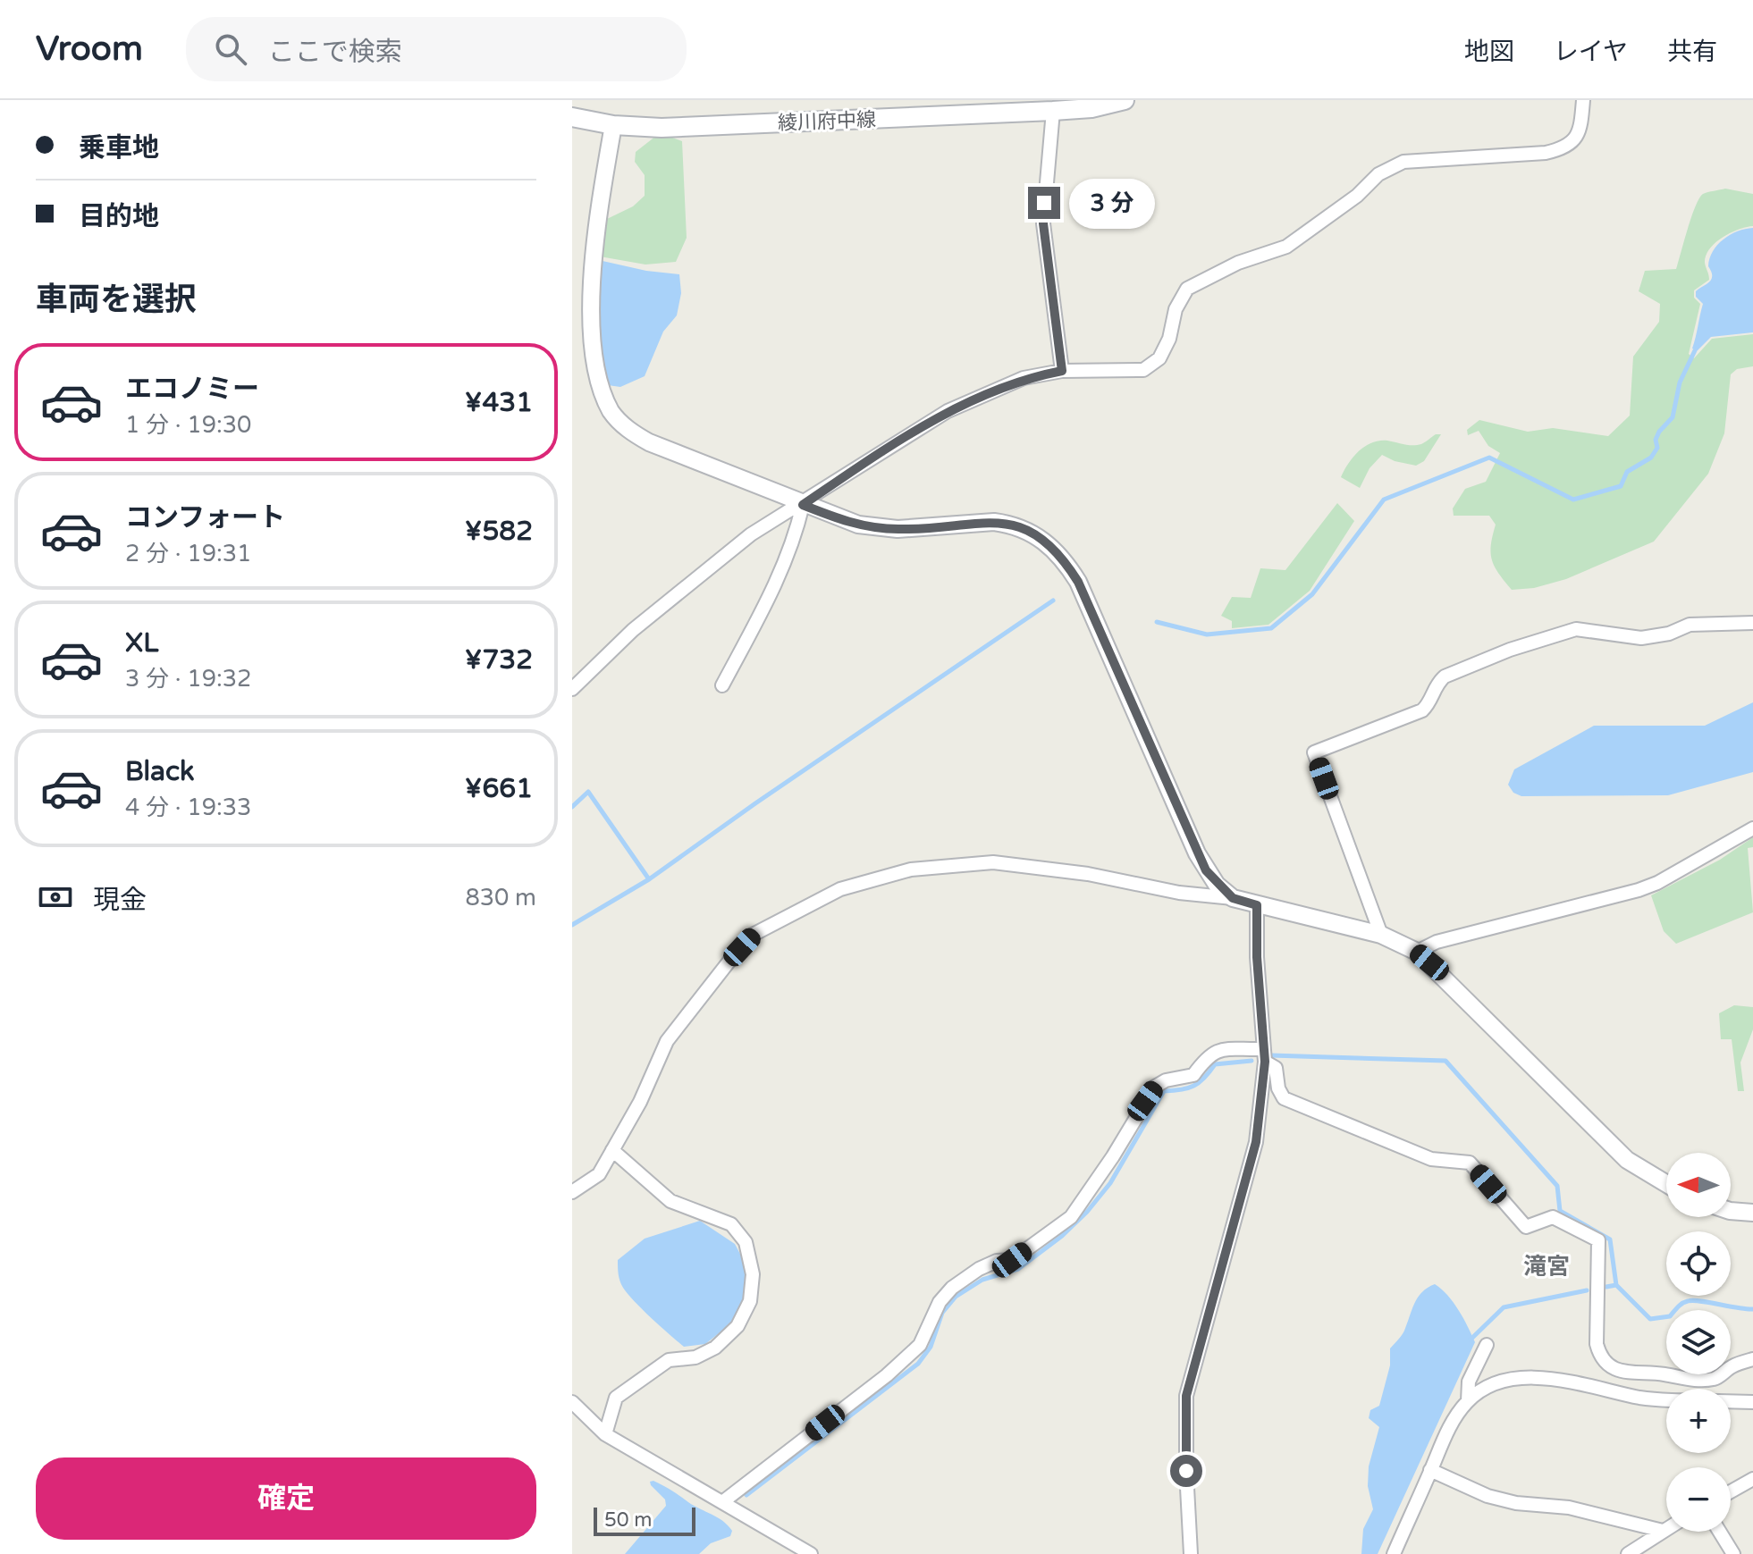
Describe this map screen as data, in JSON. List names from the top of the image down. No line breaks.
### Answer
{"streets":{"main road":["綾川府中線"]},"districts":["滝宮"],"scale_bar":"50 m","north":"left","page":{"header":"Vroom","search":"ここで検索","nav":["地図","レイヤ","共有"],"banner":["乗車地","目的地"],"bubble":"3 分","heading":"車両を選択","list":[{"name":"エコノミー","note":"1 分 · 19:30","value":"¥431"},{"name":"コンフォート","note":"2 分 · 19:31","value":"¥582"},{"name":"XL","note":"3 分 · 19:32","value":"¥732"},{"name":"Black","note":"4 分 · 19:33","value":"¥661"}],"pay":["現金","830 m"],"map_buttons":["+","−"],"buttons":"確定","scale":"50 m"}}
